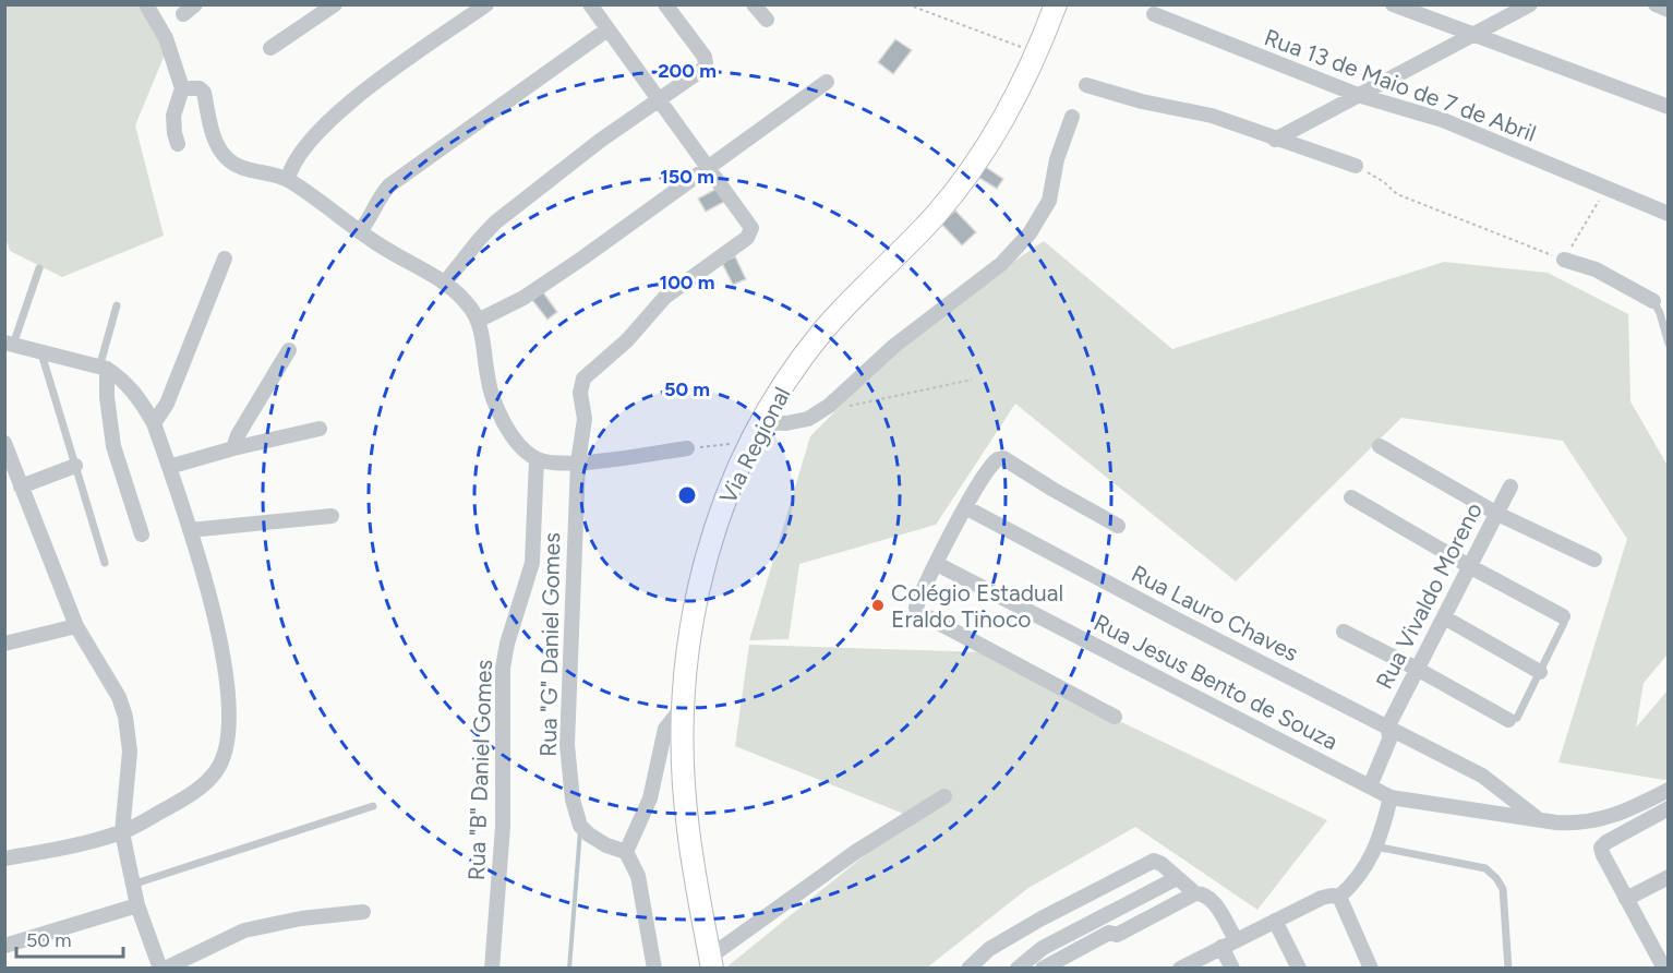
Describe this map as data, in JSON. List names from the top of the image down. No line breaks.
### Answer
{"streets":{"main road":["Via Regional"],"street":["Rua 13 de Maio de 7 de Abril","Rua Vivaldo Moreno","Rua Lauro Chaves","Rua \"G\" Daniel Gomes","Rua Jesus Bento de Souza","Rua \"B\" Daniel Gomes"]},"crossings":[["Rua Vivaldo Moreno","Rua Lauro Chaves"],["Rua Lauro Chaves","Rua Jesus Bento de Souza"]],"places":["Colégio Estadual Eraldo Tinoco"],"scale_bar":"50 m","rings":["200 m","150 m","100 m","50 m"]}
